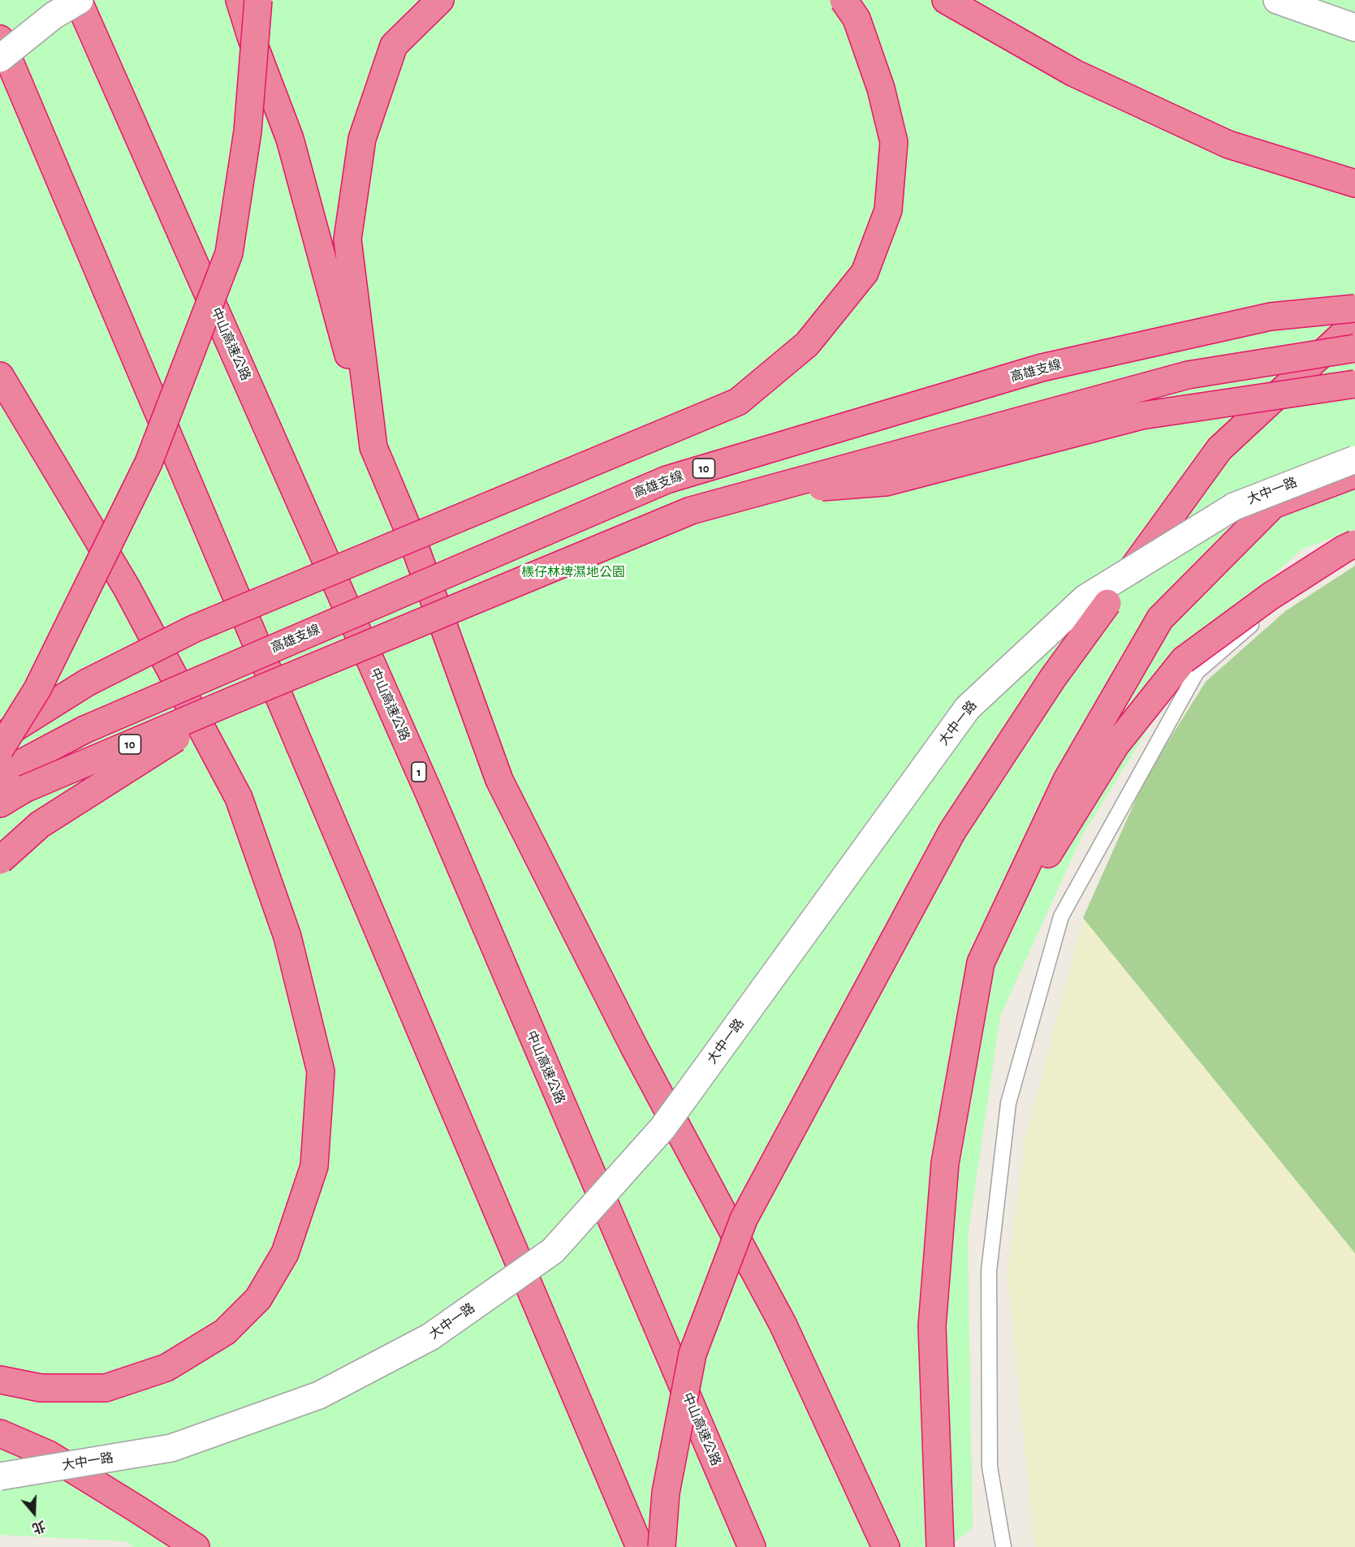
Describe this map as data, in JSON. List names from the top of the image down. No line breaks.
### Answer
{"streets":{"highway":["中山高速公路","高雄支線","10","1"],"street":["大中一路"]},"parks":["檨仔林埤濕地公園"],"north":"bottom"}
